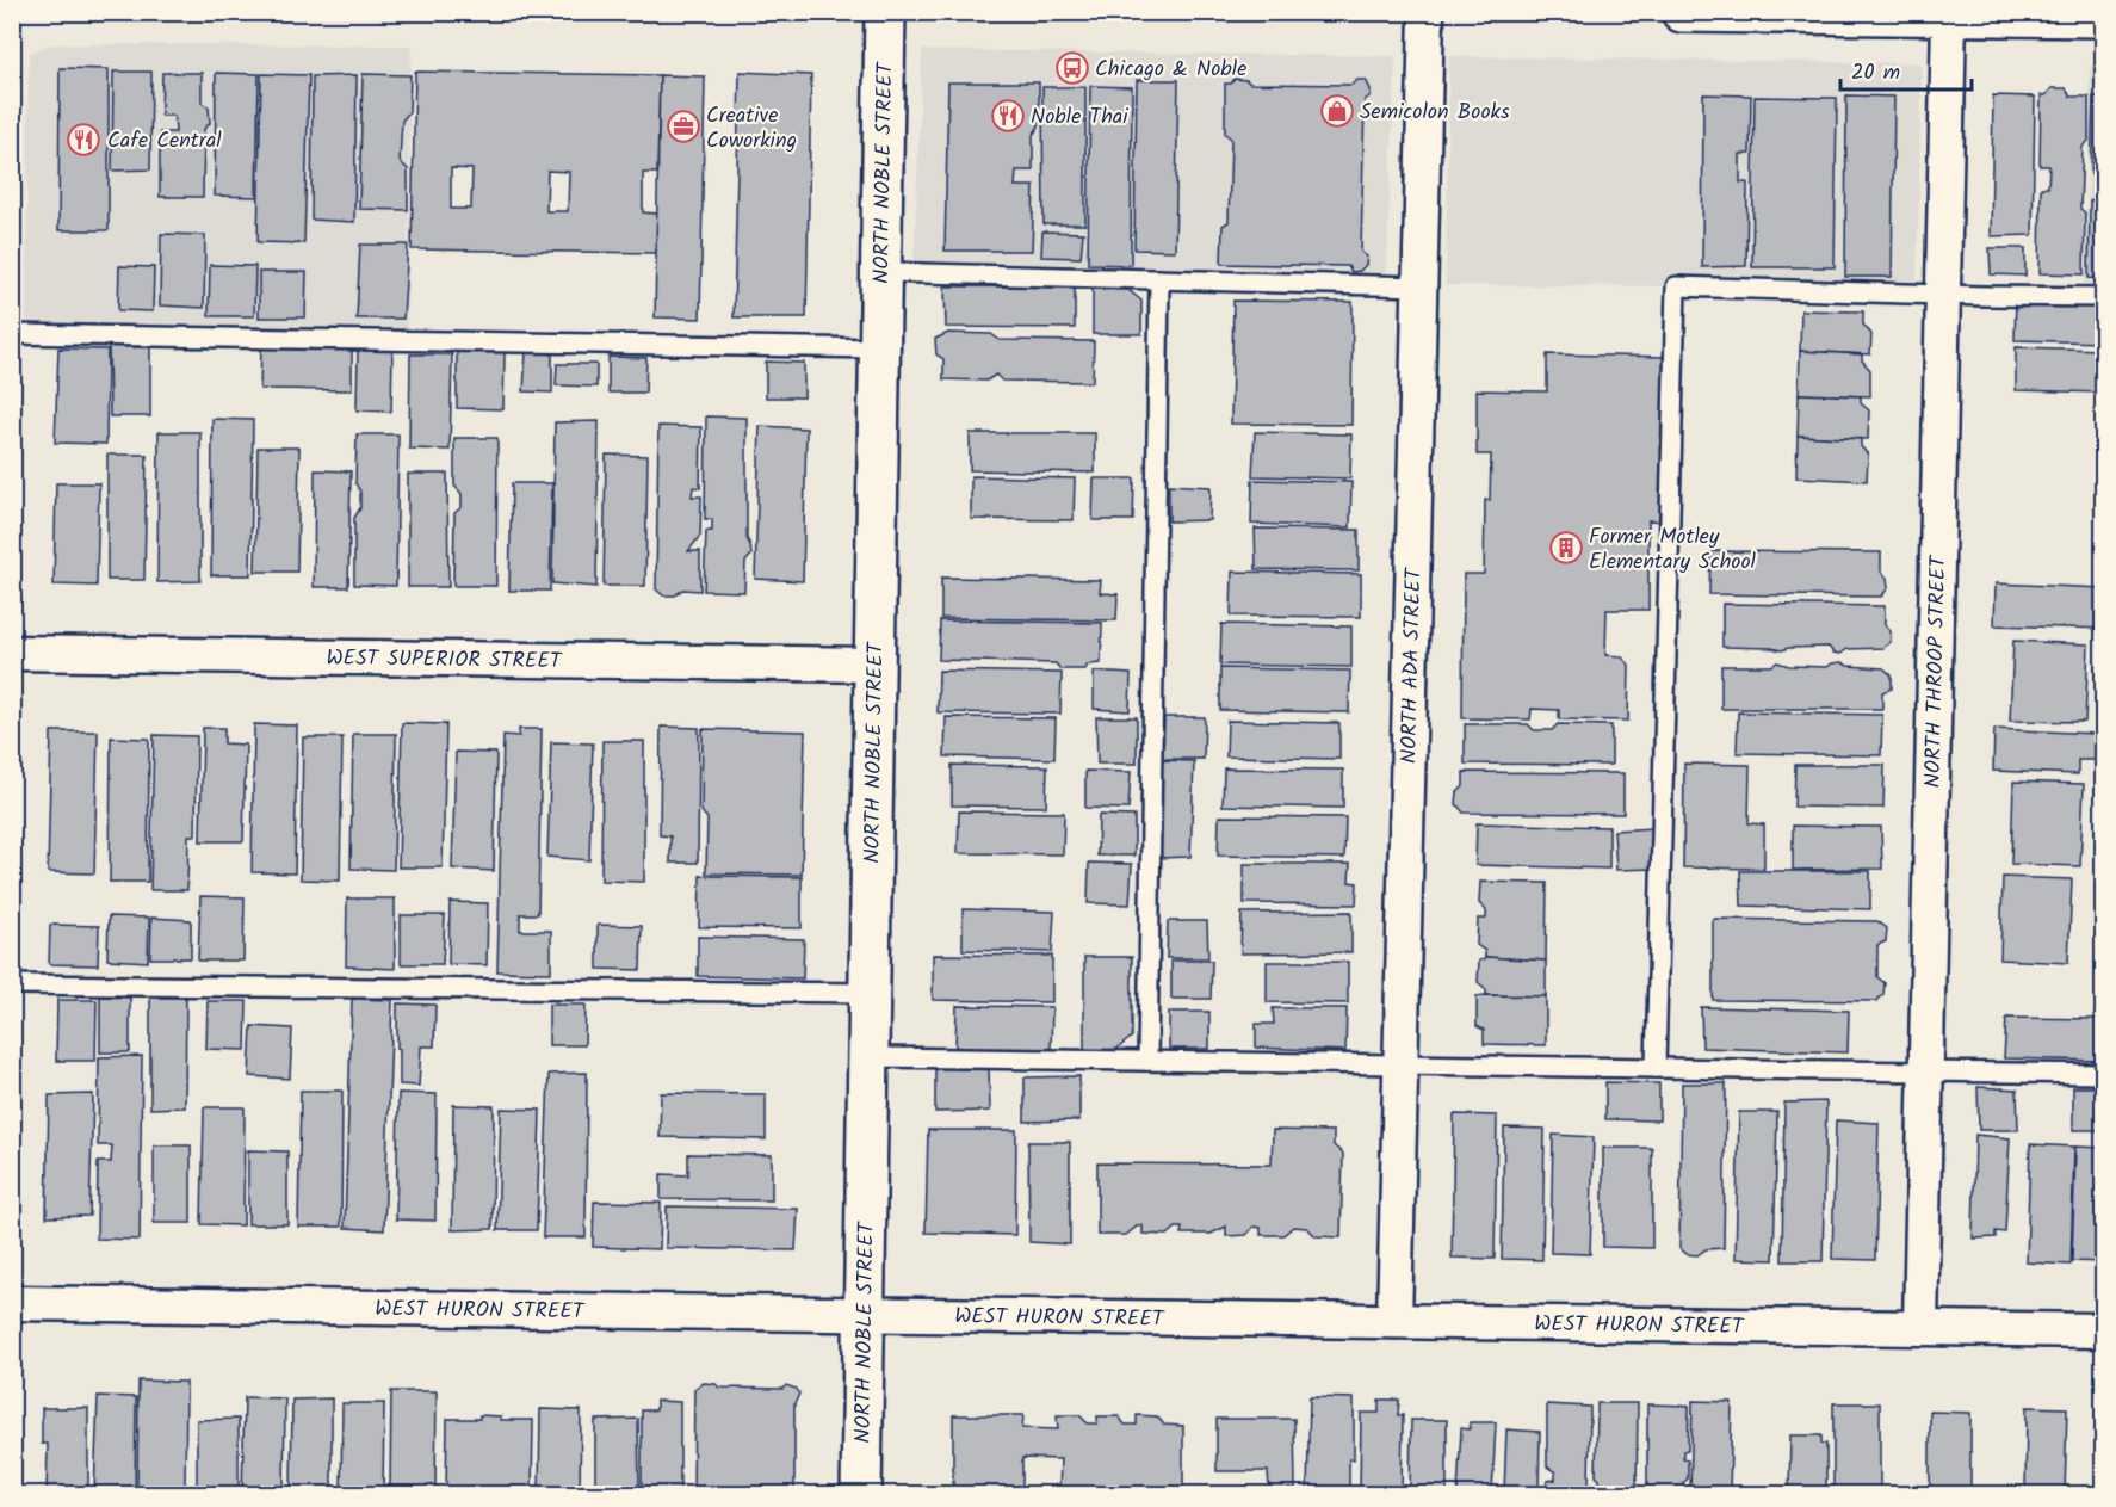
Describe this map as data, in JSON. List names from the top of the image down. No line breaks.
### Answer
{"streets":{"street":["NORTH NOBLE STREET","WEST SUPERIOR STREET","NORTH ADA STREET","NORTH THROOP STREET","WEST HURON STREET"]},"crossings":[["NORTH NOBLE STREET","WEST SUPERIOR STREET"],["NORTH NOBLE STREET","WEST HURON STREET"],["NORTH ADA STREET","WEST HURON STREET"],["NORTH THROOP STREET","WEST HURON STREET"]],"places":{"bus stop":["Chicago & Noble"],"shop":["Semicolon Books"],"restaurant":["Noble Thai","Cafe Central"],"office":["Creative Coworking"],"building":["Former Motley Elementary School"]},"scale_bar":"20 m"}
